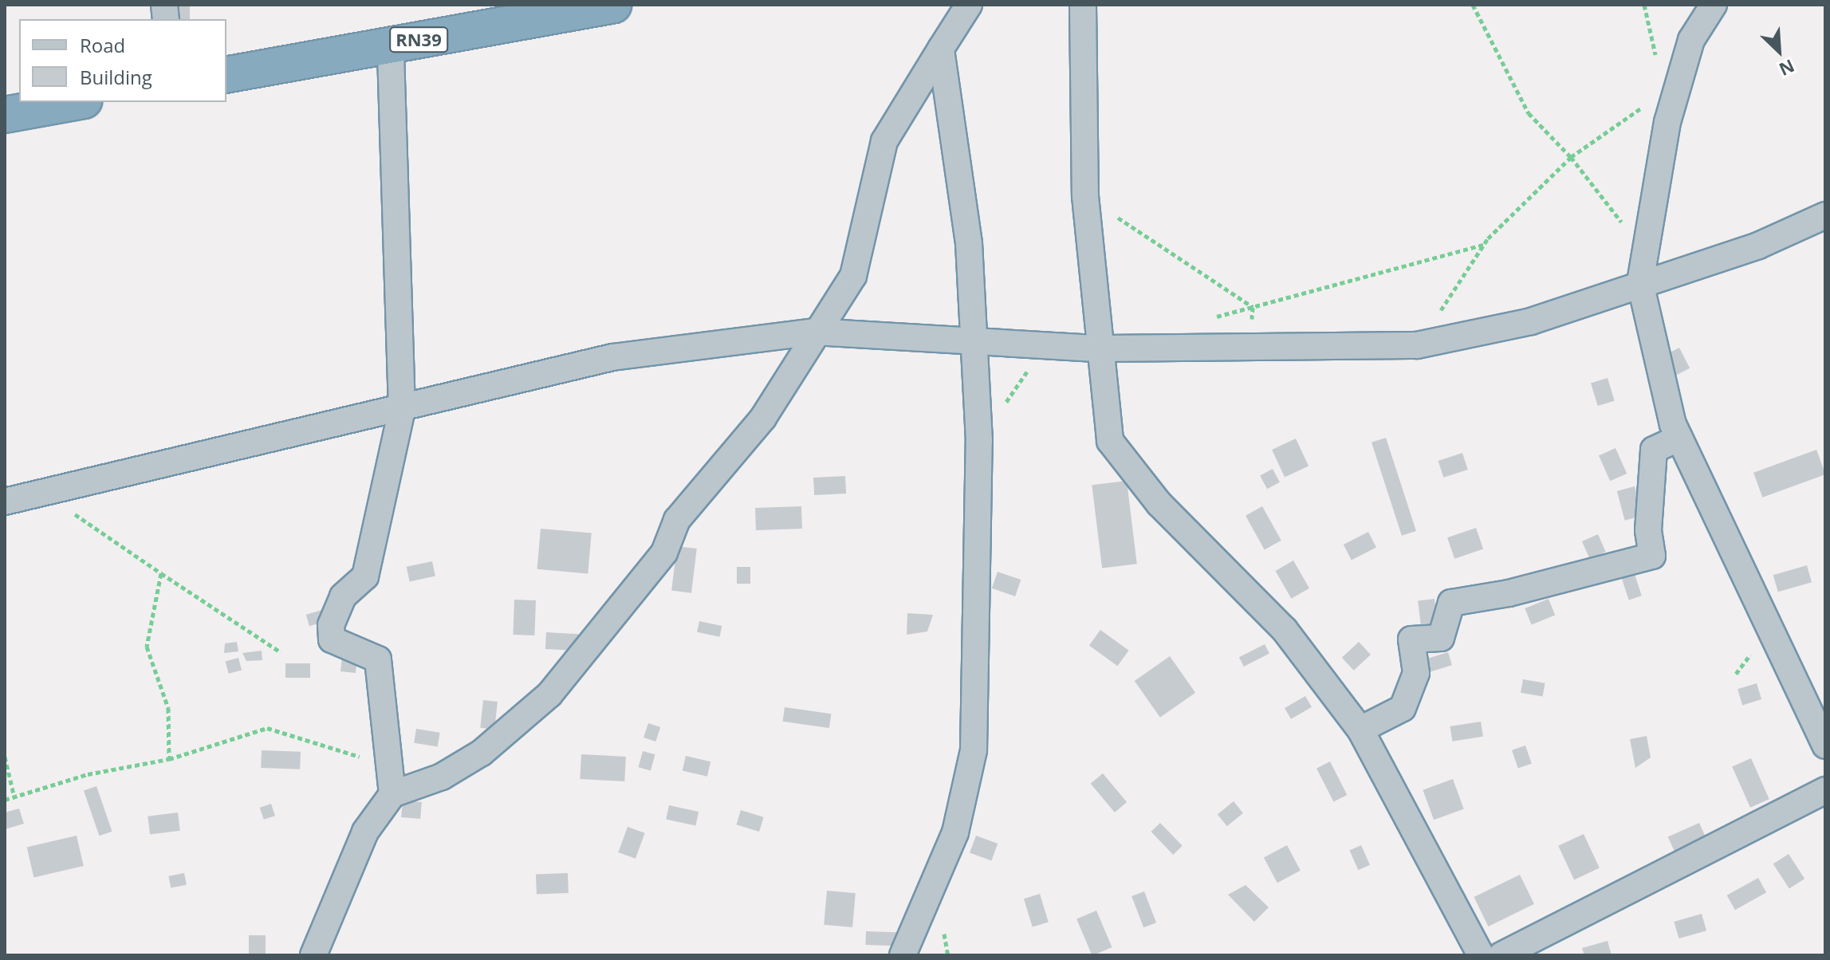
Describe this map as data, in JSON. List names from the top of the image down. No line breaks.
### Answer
{"streets":{"highway":["RN39"]},"legend":["Road","Building"],"north":"bottom right"}
